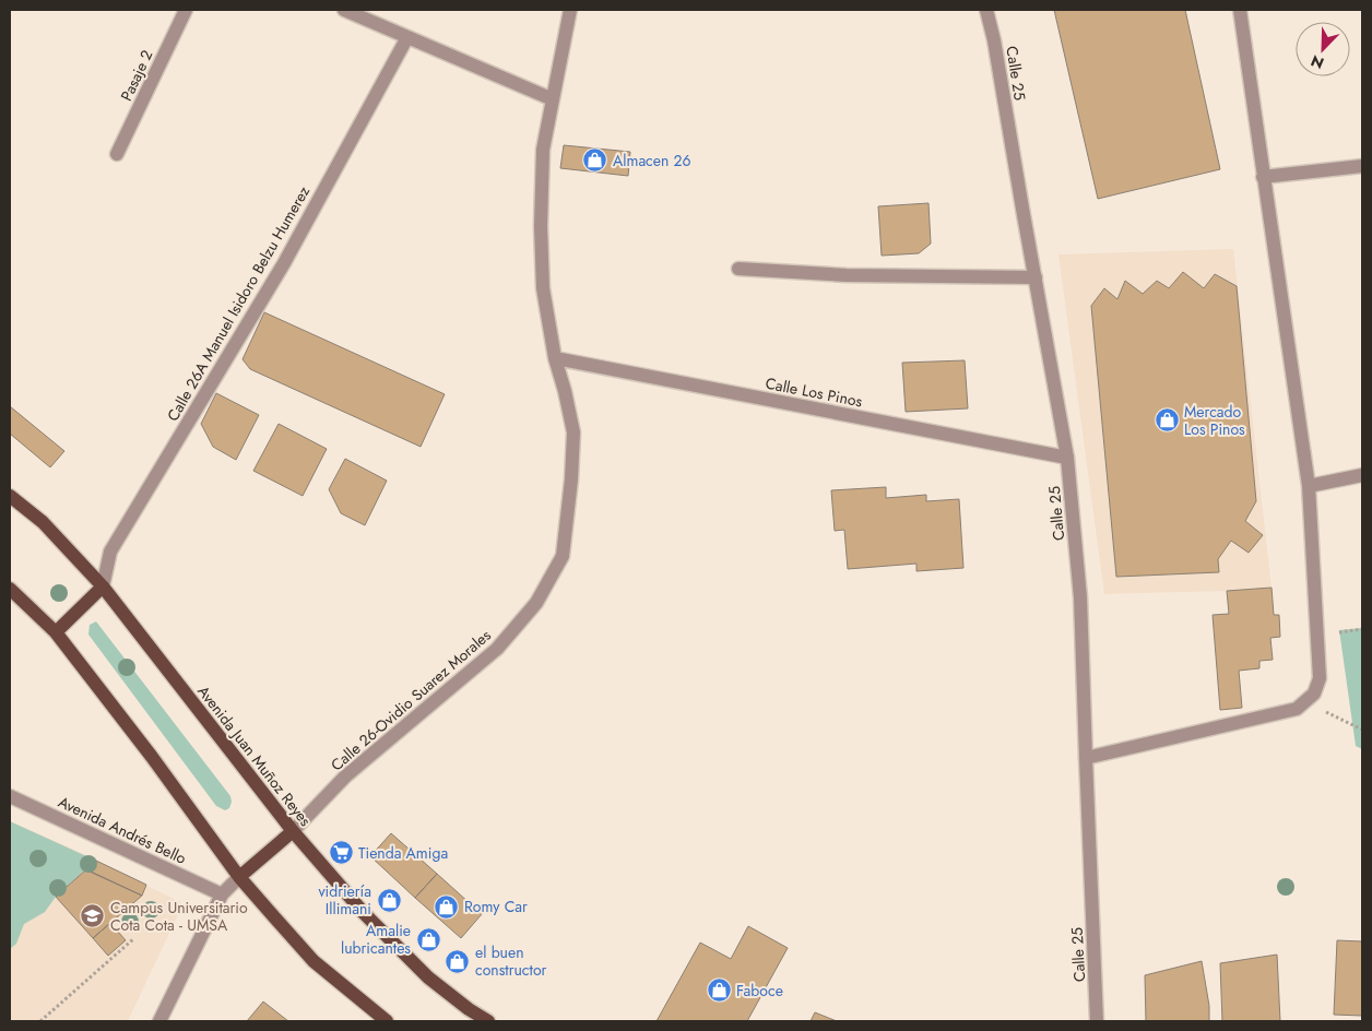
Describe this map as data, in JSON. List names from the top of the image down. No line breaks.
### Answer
{"streets":{"main road":["Avenida Juan Muñoz Reyes"],"street":["Calle 25","Pasaje 2","Calle 26A Manuel Isidoro Belzu Humerez","Calle Los Pinos","Calle 26-Ovidio Suarez Morales","Avenida Andrés Bello"]},"crossings":[["Calle 25","Calle Los Pinos"],["Calle 26A Manuel Isidoro Belzu Humerez","Avenida Juan Muñoz Reyes"],["Calle Los Pinos","Calle 26-Ovidio Suarez Morales"],["Calle 26-Ovidio Suarez Morales","Avenida Juan Muñoz Reyes"]],"places":{"shop":["Almacen 26","Mercado Los Pinos","vidriería Illimani","Romy Car","Amalie lubricantes","el buen constructor","Faboce"],"supermarket":["Tienda Amiga"],"school or university":["Campus Universitario Cota Cota - UMSA"]},"north":"bottom left"}
